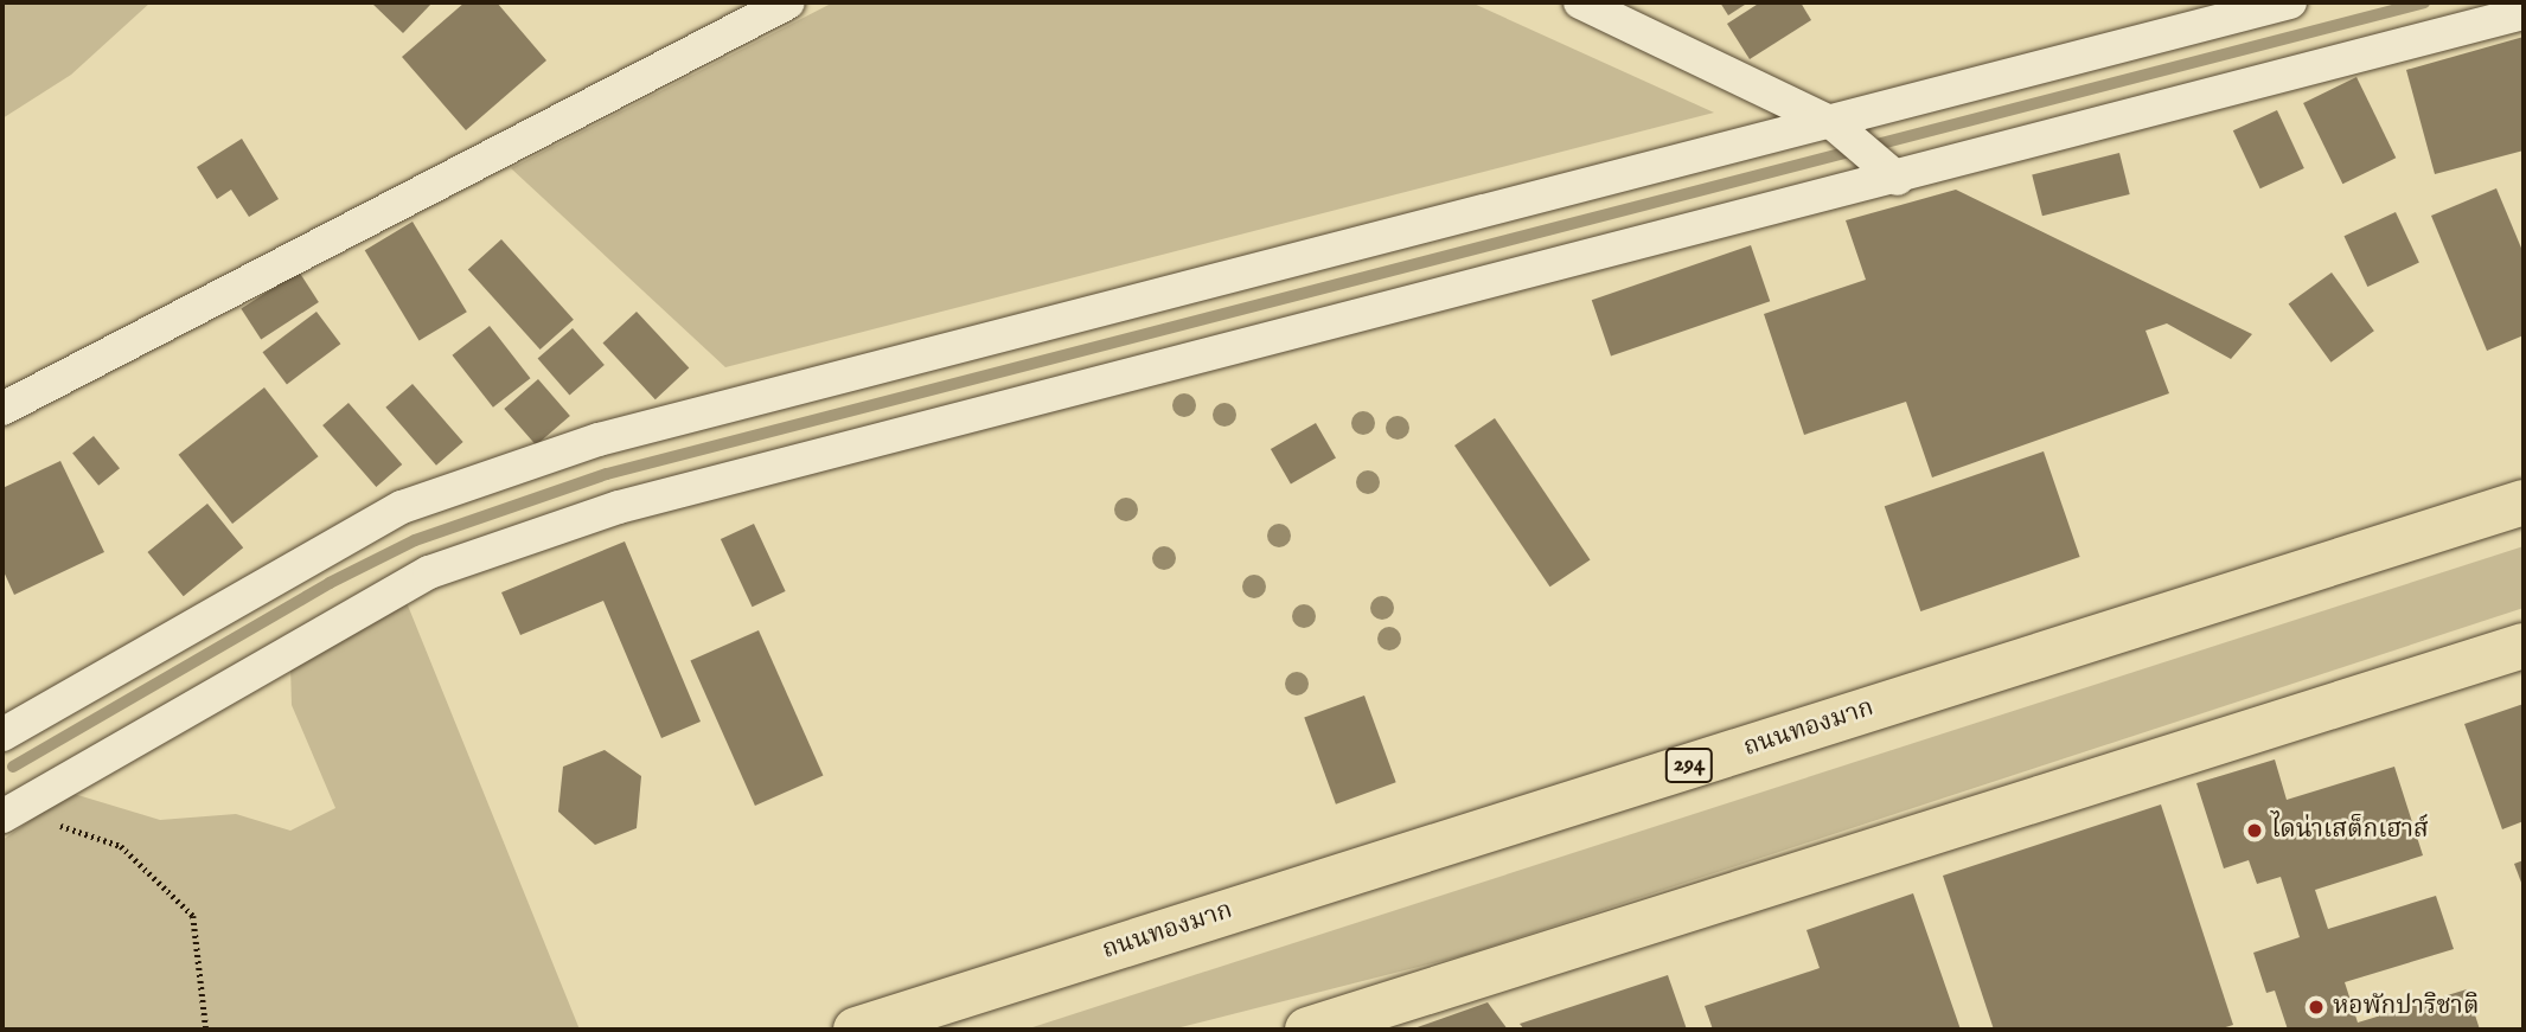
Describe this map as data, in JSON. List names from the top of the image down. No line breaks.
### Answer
{"streets":{"main road":["ถนนทองมาก","294"]},"places":["ไดน่าเสต็กเฮาส์","หอพักปาริชาติ"]}
